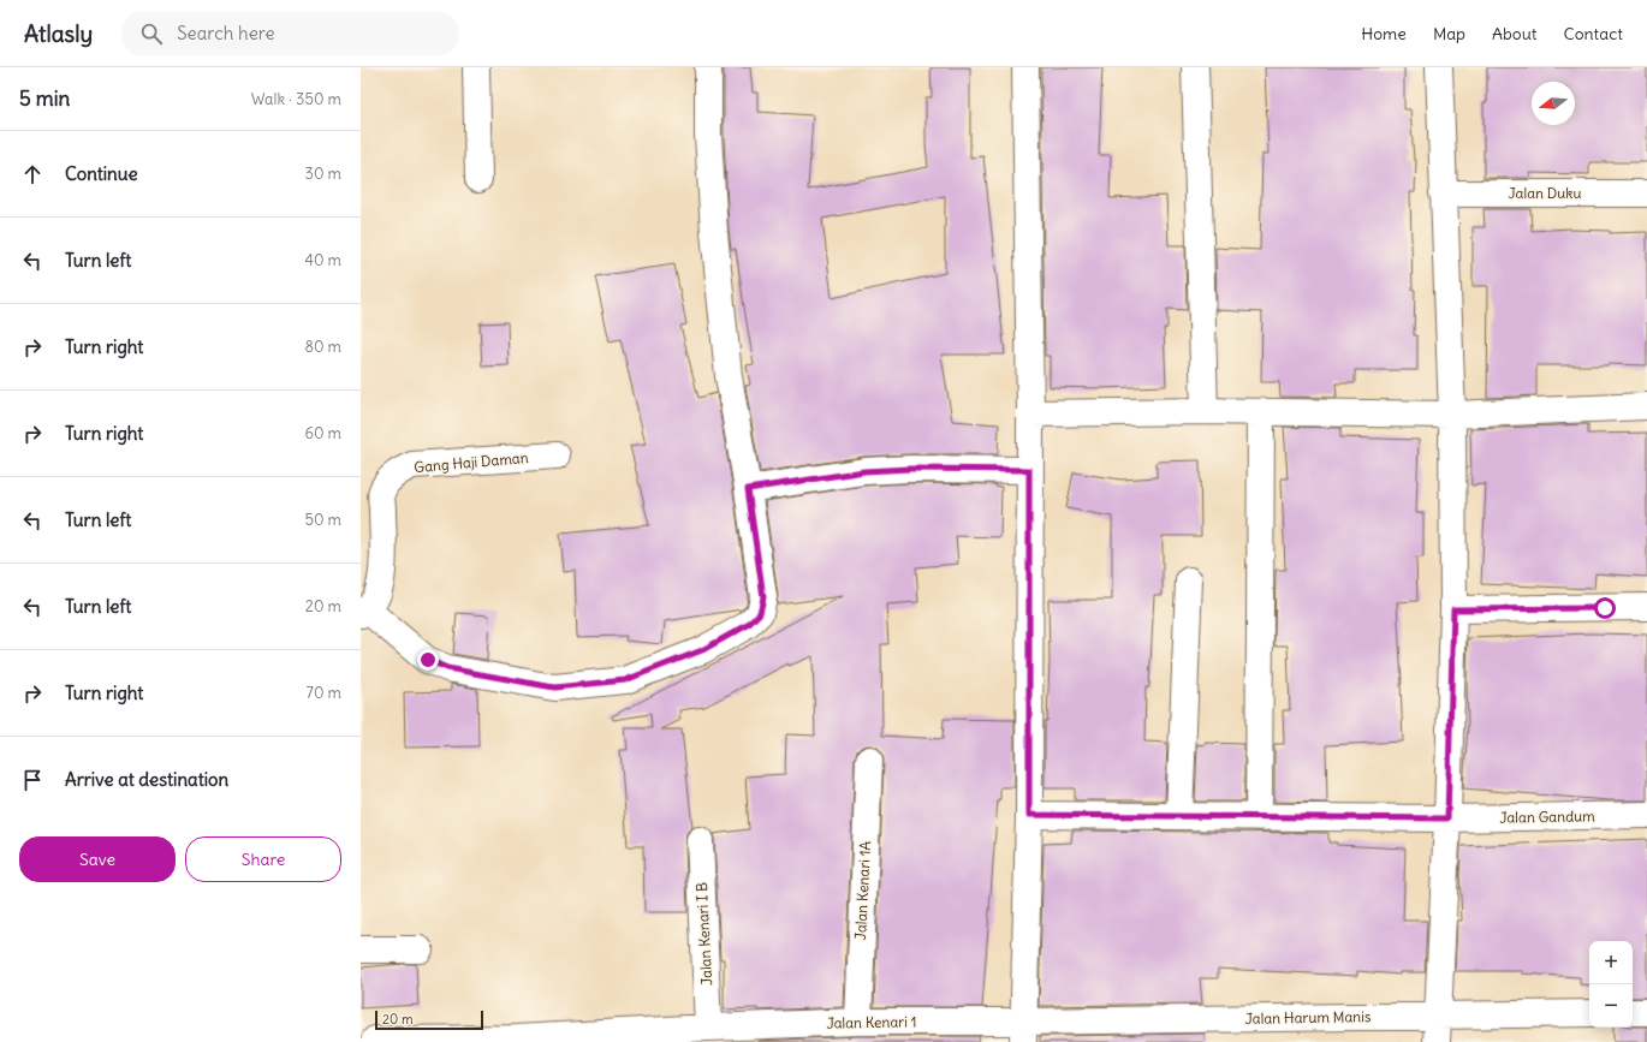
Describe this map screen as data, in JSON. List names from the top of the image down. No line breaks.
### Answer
{"streets":{"street":["Jalan Duku","Gang Haji Daman","Jalan Gandum","Jalan Kenari 1A","Jalan Kenari I B","Jalan Harum Manis","Jalan Kenari 1"]},"crossings":[["Jalan Kenari 1A","Jalan Kenari 1"],["Jalan Kenari I B","Jalan Kenari 1"],["Jalan Harum Manis","Jalan Kenari 1"]],"scale_bar":"20 m","north":"left","page":{"header":"Atlasly","search":"Search here","nav":["Home","Map","About","Contact"],"heading":["5 min","Walk · 350 m"],"list":[["Continue","30 m"],["Turn left","40 m"],["Turn right","80 m"],["Turn right","60 m"],["Turn left","50 m"],["Turn left","20 m"],["Turn right","70 m"],"Arrive at destination"],"buttons":["Save","Share"],"map_buttons":["+","−"],"scale":"20 m"}}
